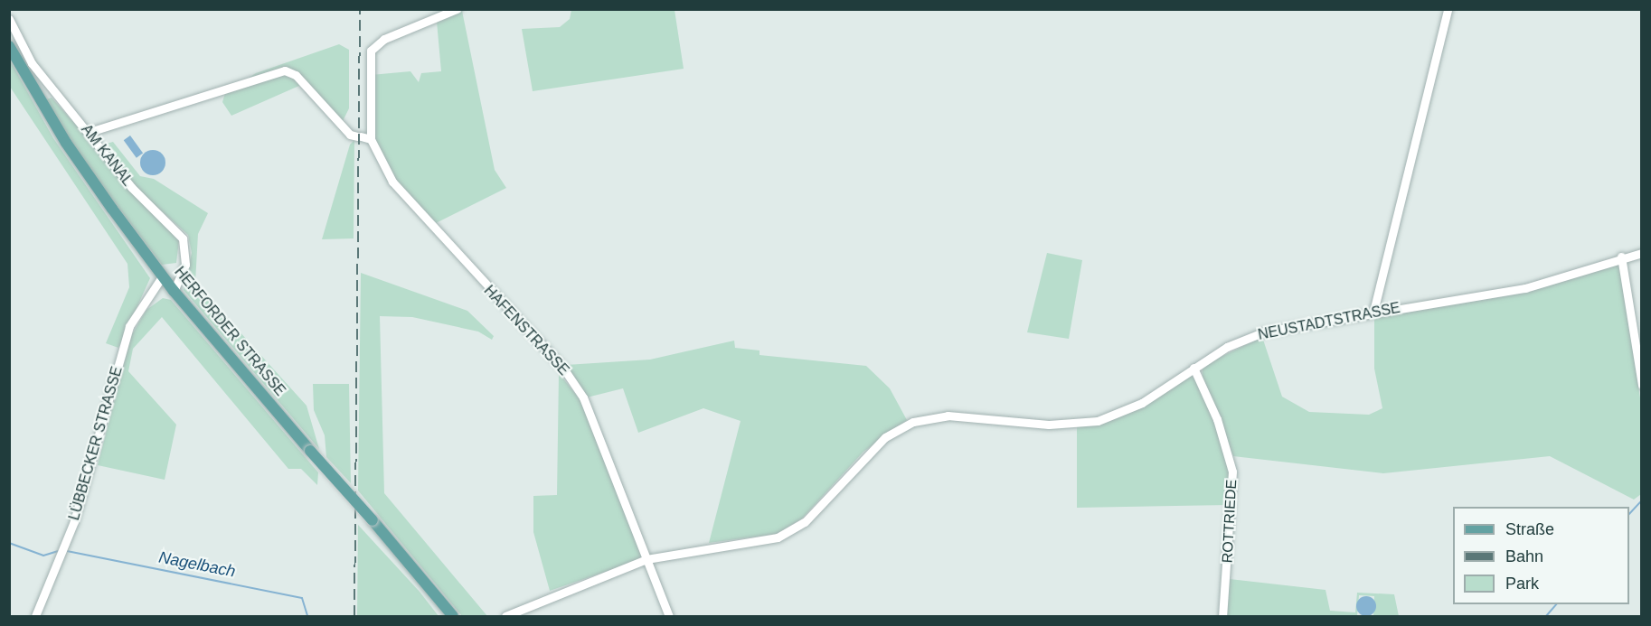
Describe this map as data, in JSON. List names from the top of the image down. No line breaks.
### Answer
{"streets":{"main road":["HERFORDER STRASSE"],"street":["AM KANAL","NEUSTADTSTRASSE","HAFENSTRASSE","LÜBBECKER STRASSE","ROTTRIEDE"]},"crossings":[["AM KANAL","HERFORDER STRASSE"],["NEUSTADTSTRASSE","HAFENSTRASSE"],["NEUSTADTSTRASSE","ROTTRIEDE"],["HERFORDER STRASSE","LÜBBECKER STRASSE"]],"water":["Nagelbach"],"legend":["Straße","Bahn","Park"]}
